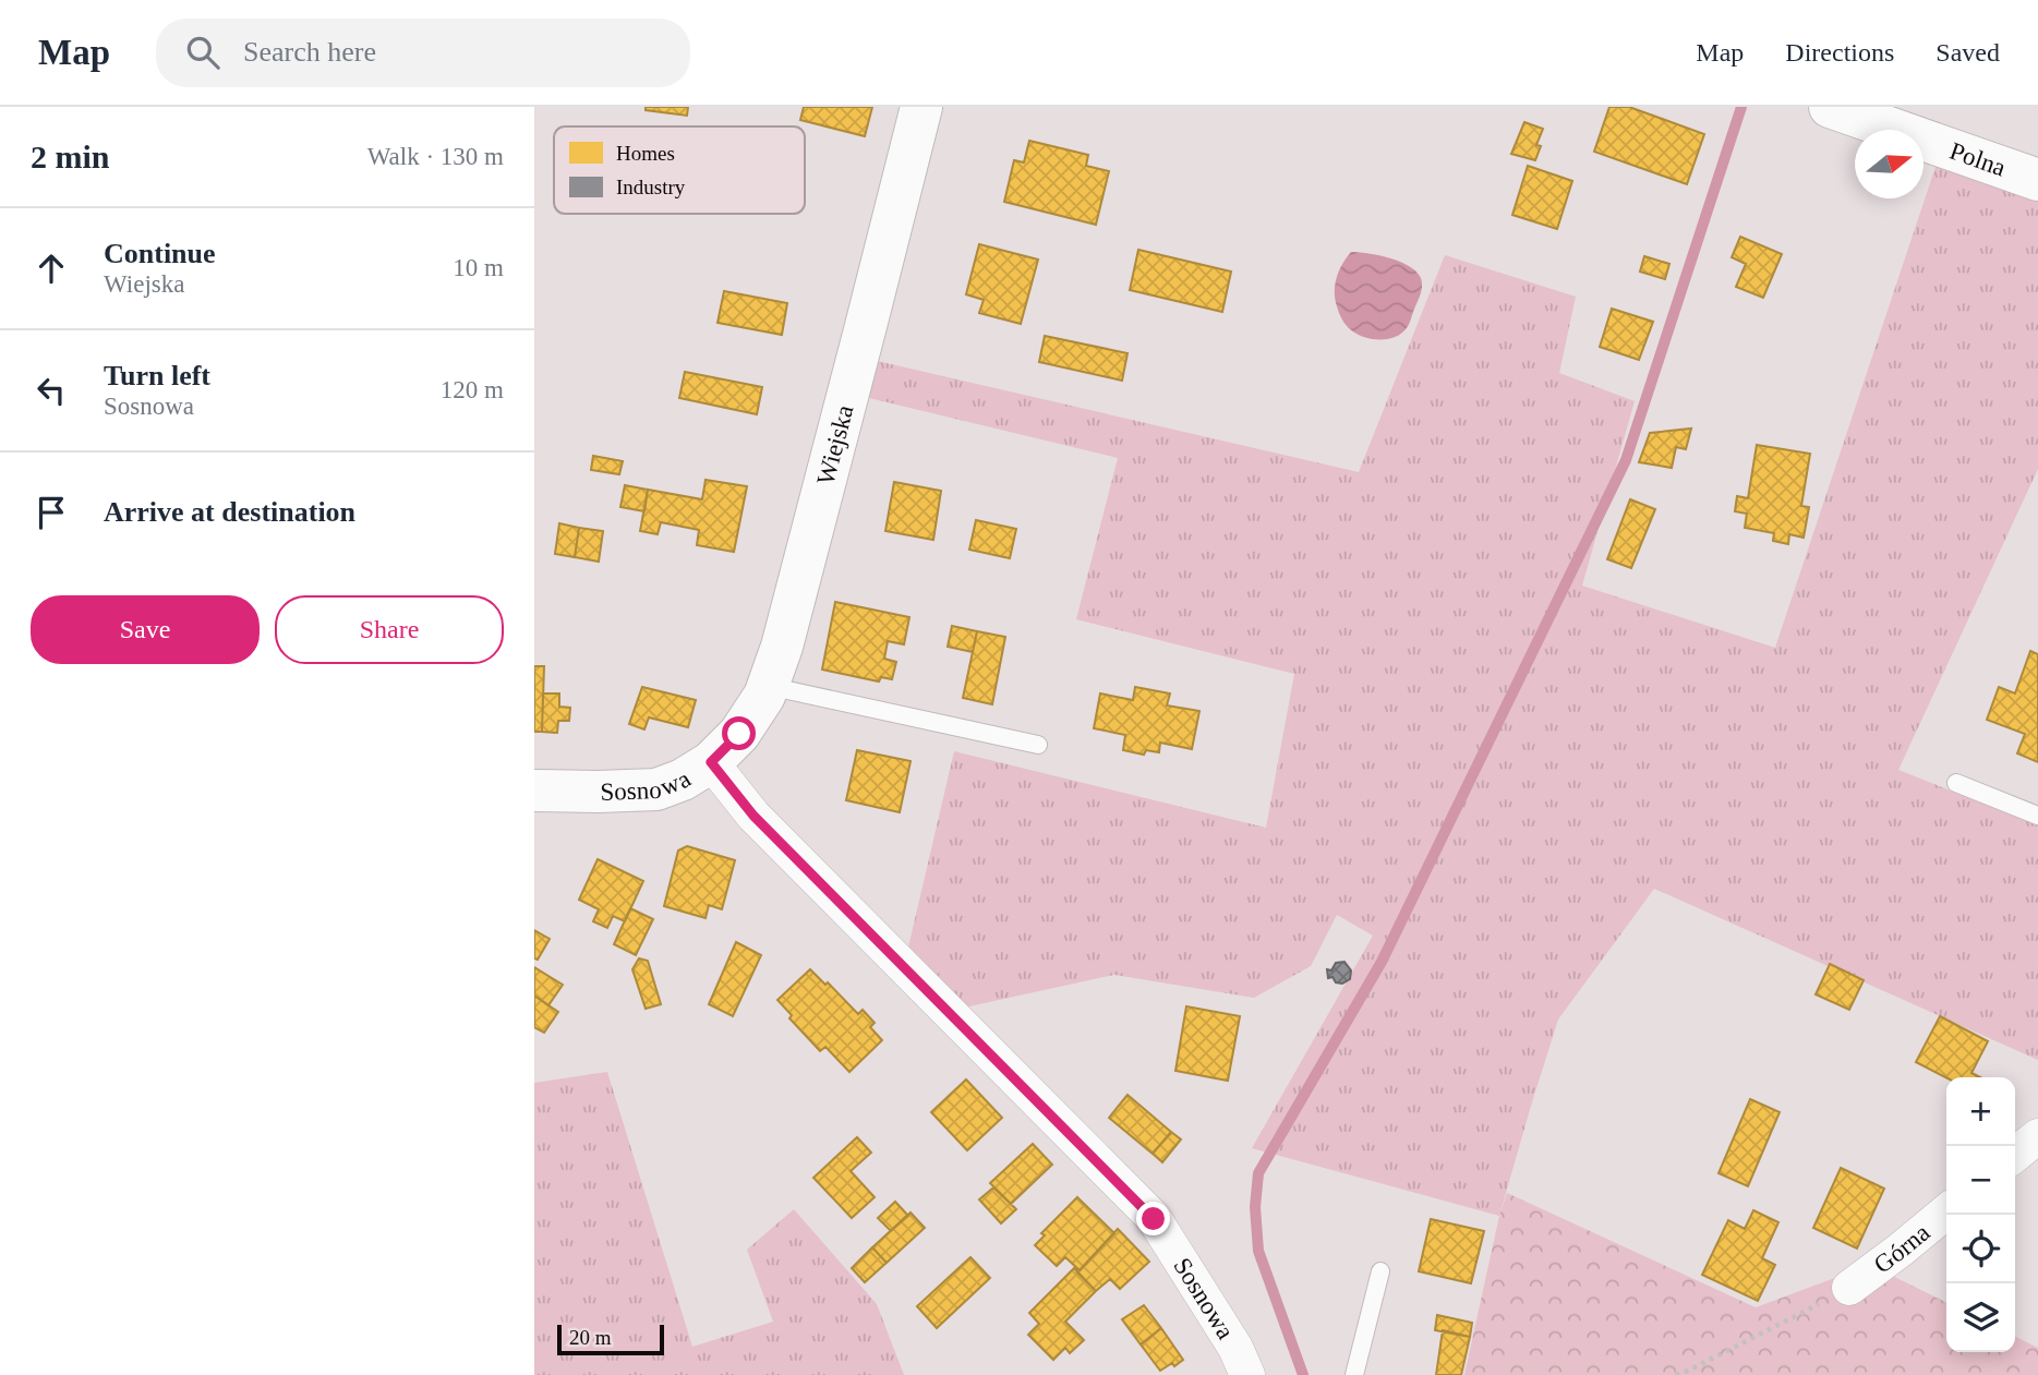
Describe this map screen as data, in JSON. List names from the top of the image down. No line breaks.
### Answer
{"streets":{"street":["Polna","Wiejska","Sosnowa","Górna"]},"crossings":[["Wiejska","Sosnowa"]],"legend":["Homes","Industry"],"scale_bar":"20 m","north":"right","page":{"header":"Map","search":"Search here","nav":["Map","Directions","Saved"],"heading":["2 min","Walk · 130 m"],"list":[["Continue","Wiejska","10 m"],["Turn left","Sosnowa","120 m"],"Arrive at destination"],"buttons":["Save","Share"],"map_buttons":["+","−"],"scale":"20 m"}}
